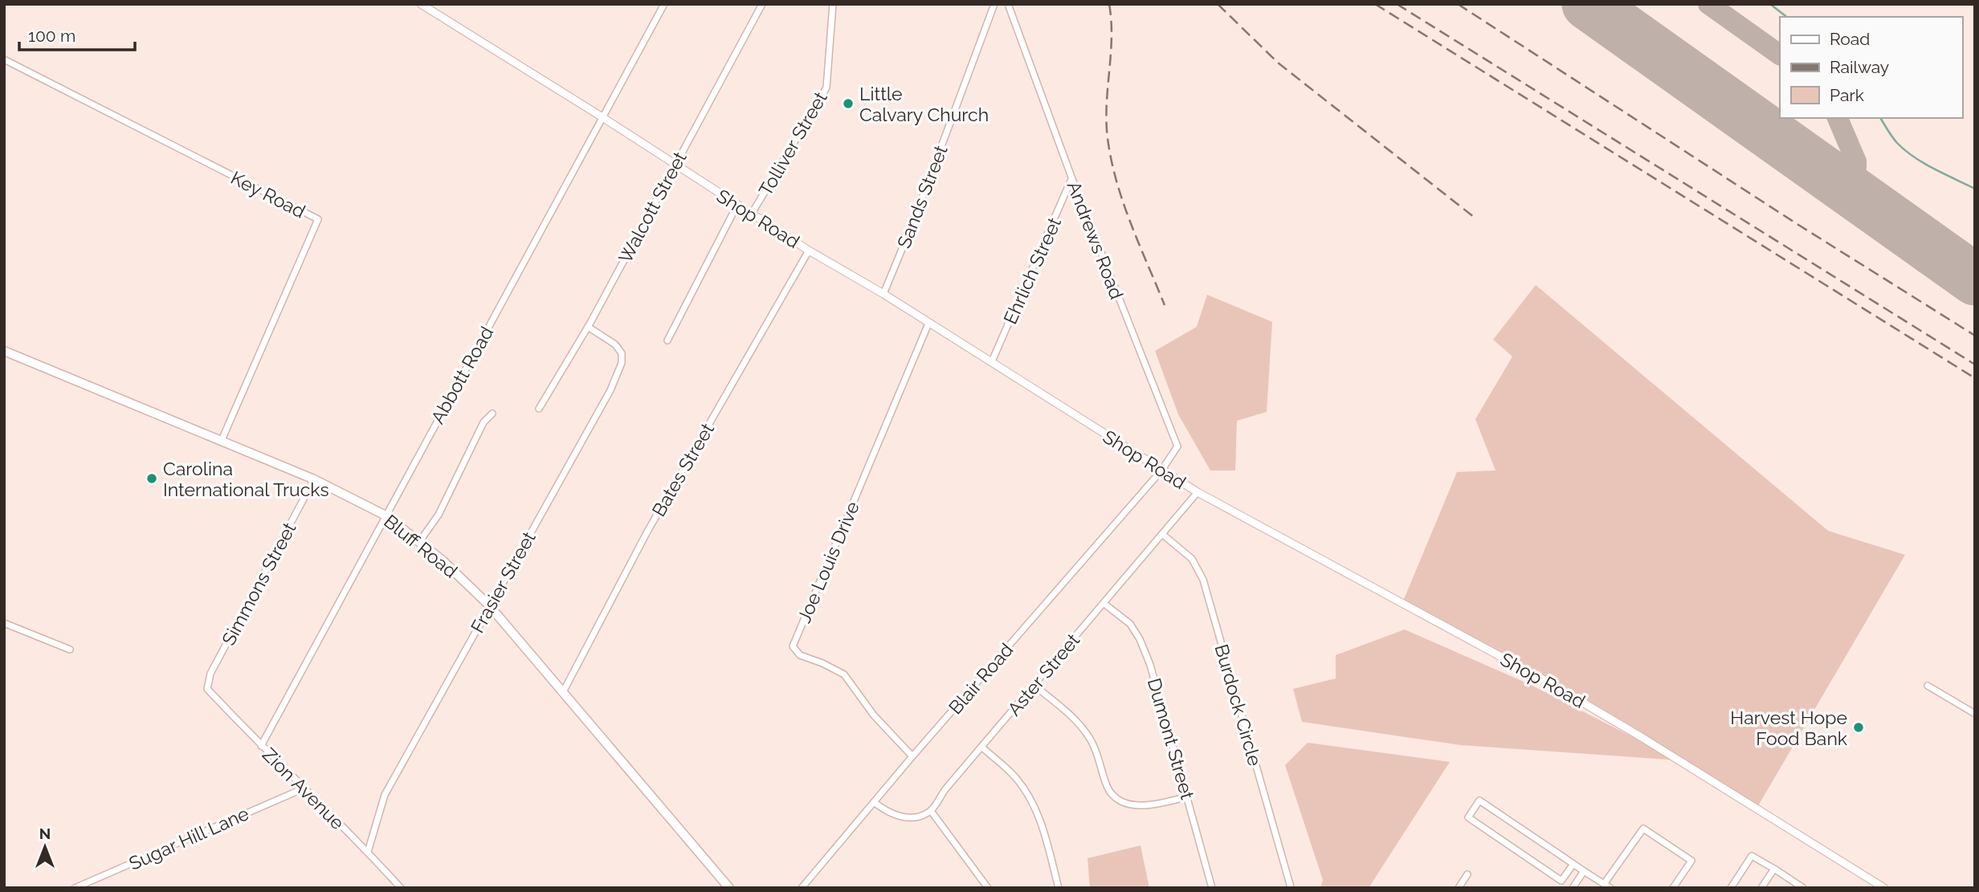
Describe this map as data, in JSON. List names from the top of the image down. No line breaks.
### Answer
{"streets":{"main road":["Bluff Road"],"street":["Tolliver Street","Key Road","Sands Street","Walcott Street","Shop Road","Andrews Road","Ehrlich Street","Abbott Road","Bates Street","Joe Louis Drive","Frasier Street","Simmons Street","Aster Street","Blair Road","Burdock Circle","Dumont Street","Zion Avenue","Sugar Hill Lane"]},"crossings":[["Tolliver Street","Shop Road"],["Key Road","Bluff Road"],["Sands Street","Shop Road"],["Walcott Street","Shop Road"],["Walcott Street","Frasier Street"],["Shop Road","Andrews Road"],["Shop Road","Ehrlich Street"],["Shop Road","Abbott Road"],["Shop Road","Bates Street"],["Shop Road","Joe Louis Drive"],["Shop Road","Aster Street"],["Shop Road","Blair Road"],["Andrews Road","Ehrlich Street"],["Andrews Road","Blair Road"],["Abbott Road","Bluff Road"],["Abbott Road","Zion Avenue"],["Bates Street","Bluff Road"],["Bluff Road","Frasier Street"],["Bluff Road","Simmons Street"],["Joe Louis Drive","Blair Road"],["Frasier Street","Zion Avenue"],["Simmons Street","Zion Avenue"],["Aster Street","Burdock Circle"],["Aster Street","Dumont Street"],["Zion Avenue","Sugar Hill Lane"]],"places":["Little Calvary Church","Carolina International Trucks","Harvest Hope Food Bank"],"legend":["Road","Railway","Park"],"scale_bar":"100 m","north":"top"}
